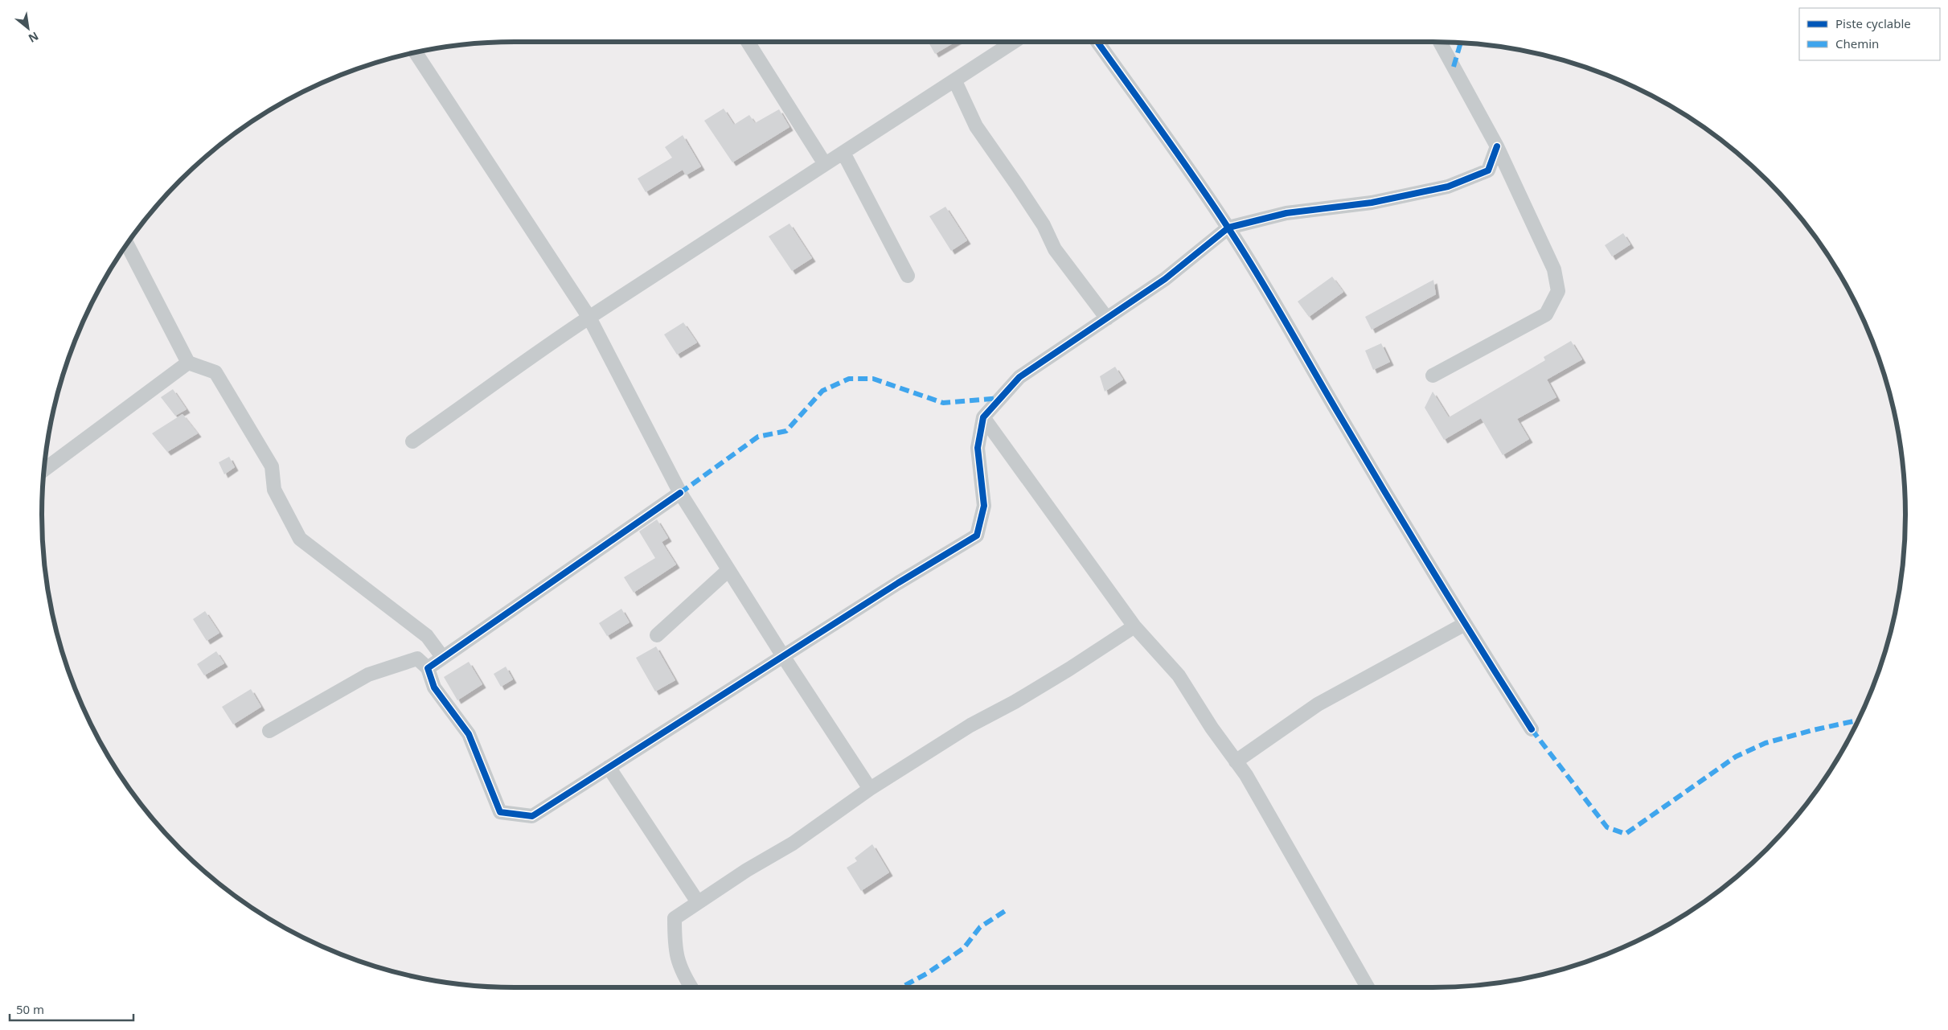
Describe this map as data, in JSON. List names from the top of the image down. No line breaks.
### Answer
{"legend":["Piste cyclable","Chemin"],"scale_bar":"50 m","north":"bottom right"}
